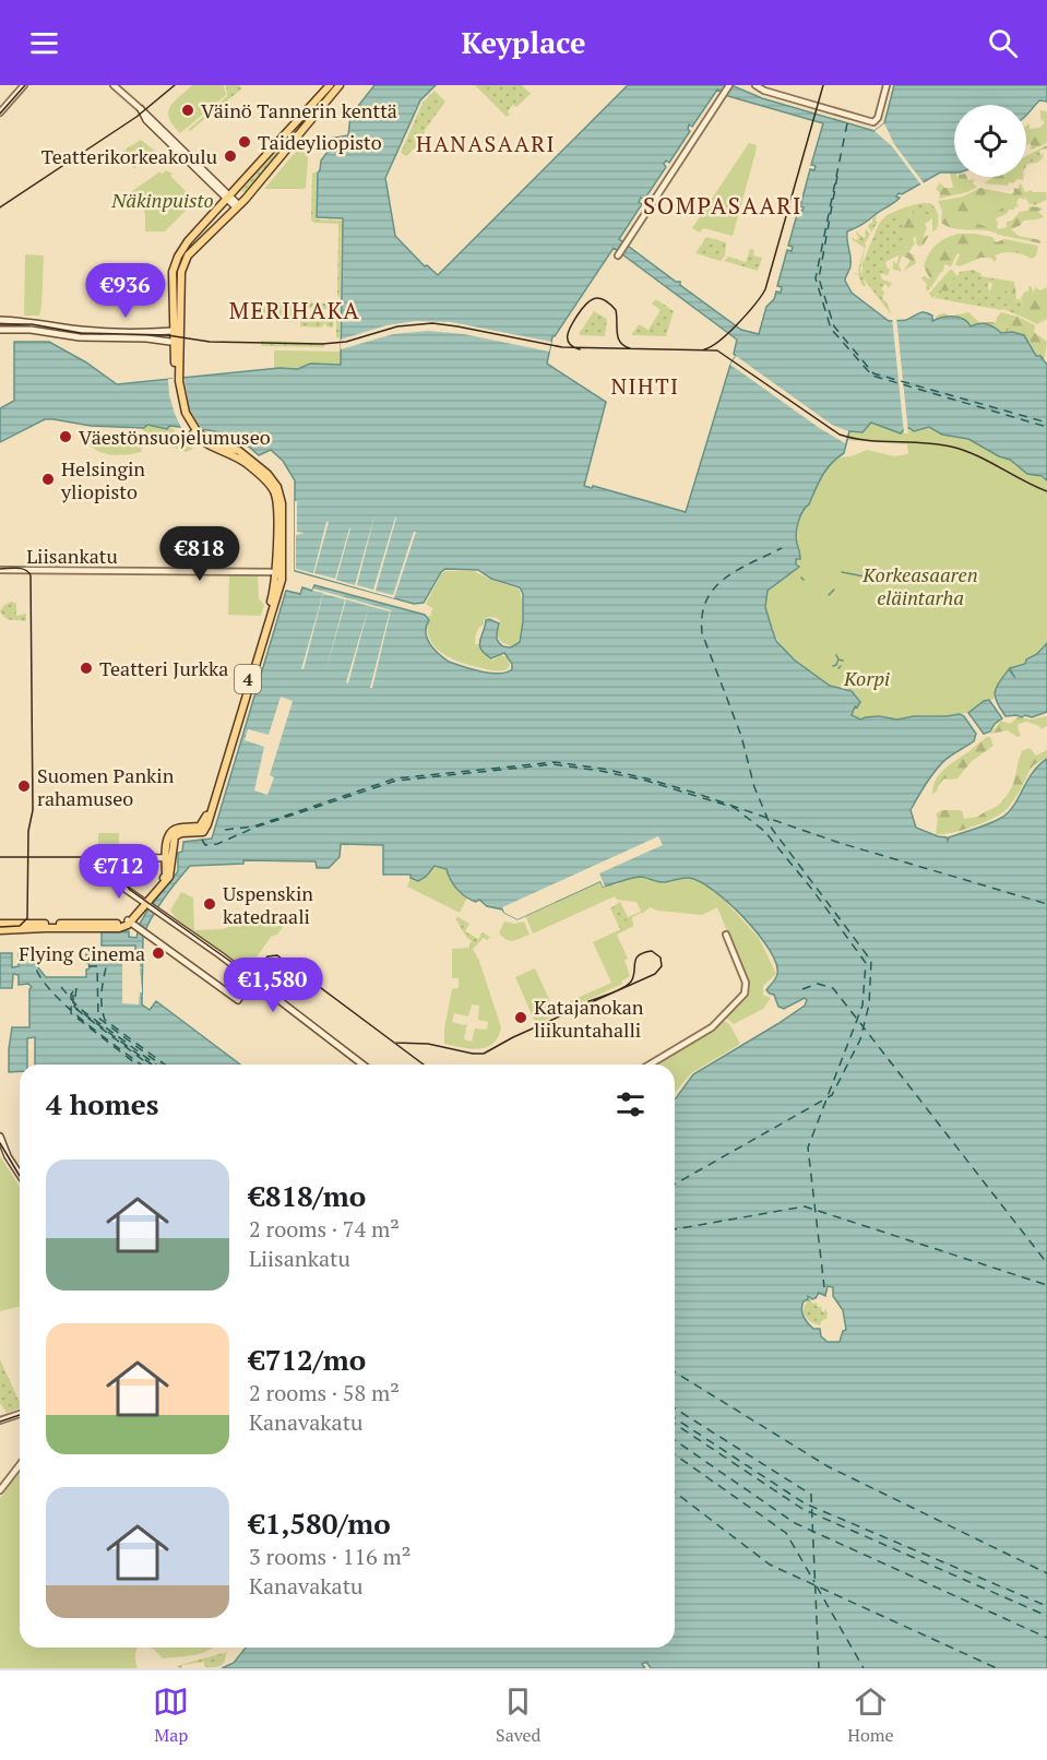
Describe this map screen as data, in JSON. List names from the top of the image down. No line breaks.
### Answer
{"streets":{"main road":["4"],"street":["Liisankatu"]},"crossings":[["Liisankatu","4"]],"districts":["HANASAARI","SOMPASAARI","MERIHAKA","NIHTI"],"parks":["Näkinpuisto","Korkeasaaren eläintarha","Korpi"],"places":["Väinö Tannerin kenttä","Taideyliopisto","Teatterikorkeakoulu","Väestönsuojelumuseo","Helsingin yliopisto","Teatteri Jurkka","Suomen Pankin rahamuseo","Uspenskin katedraali","Flying Cinema","Katajanokan liikuntahalli"],"page":{"header":"Keyplace","price":["€936","€818","€712","€1,580"],"heading":"4 homes","list":[{"name":"€818/mo","note":"2 rooms · 74 m² · Liisankatu"},{"name":"€712/mo","note":"2 rooms · 58 m² · Kanavakatu"},{"name":"€1,580/mo","note":"3 rooms · 116 m² · Kanavakatu"}],"tabs":["Map","Saved","Home"]}}
